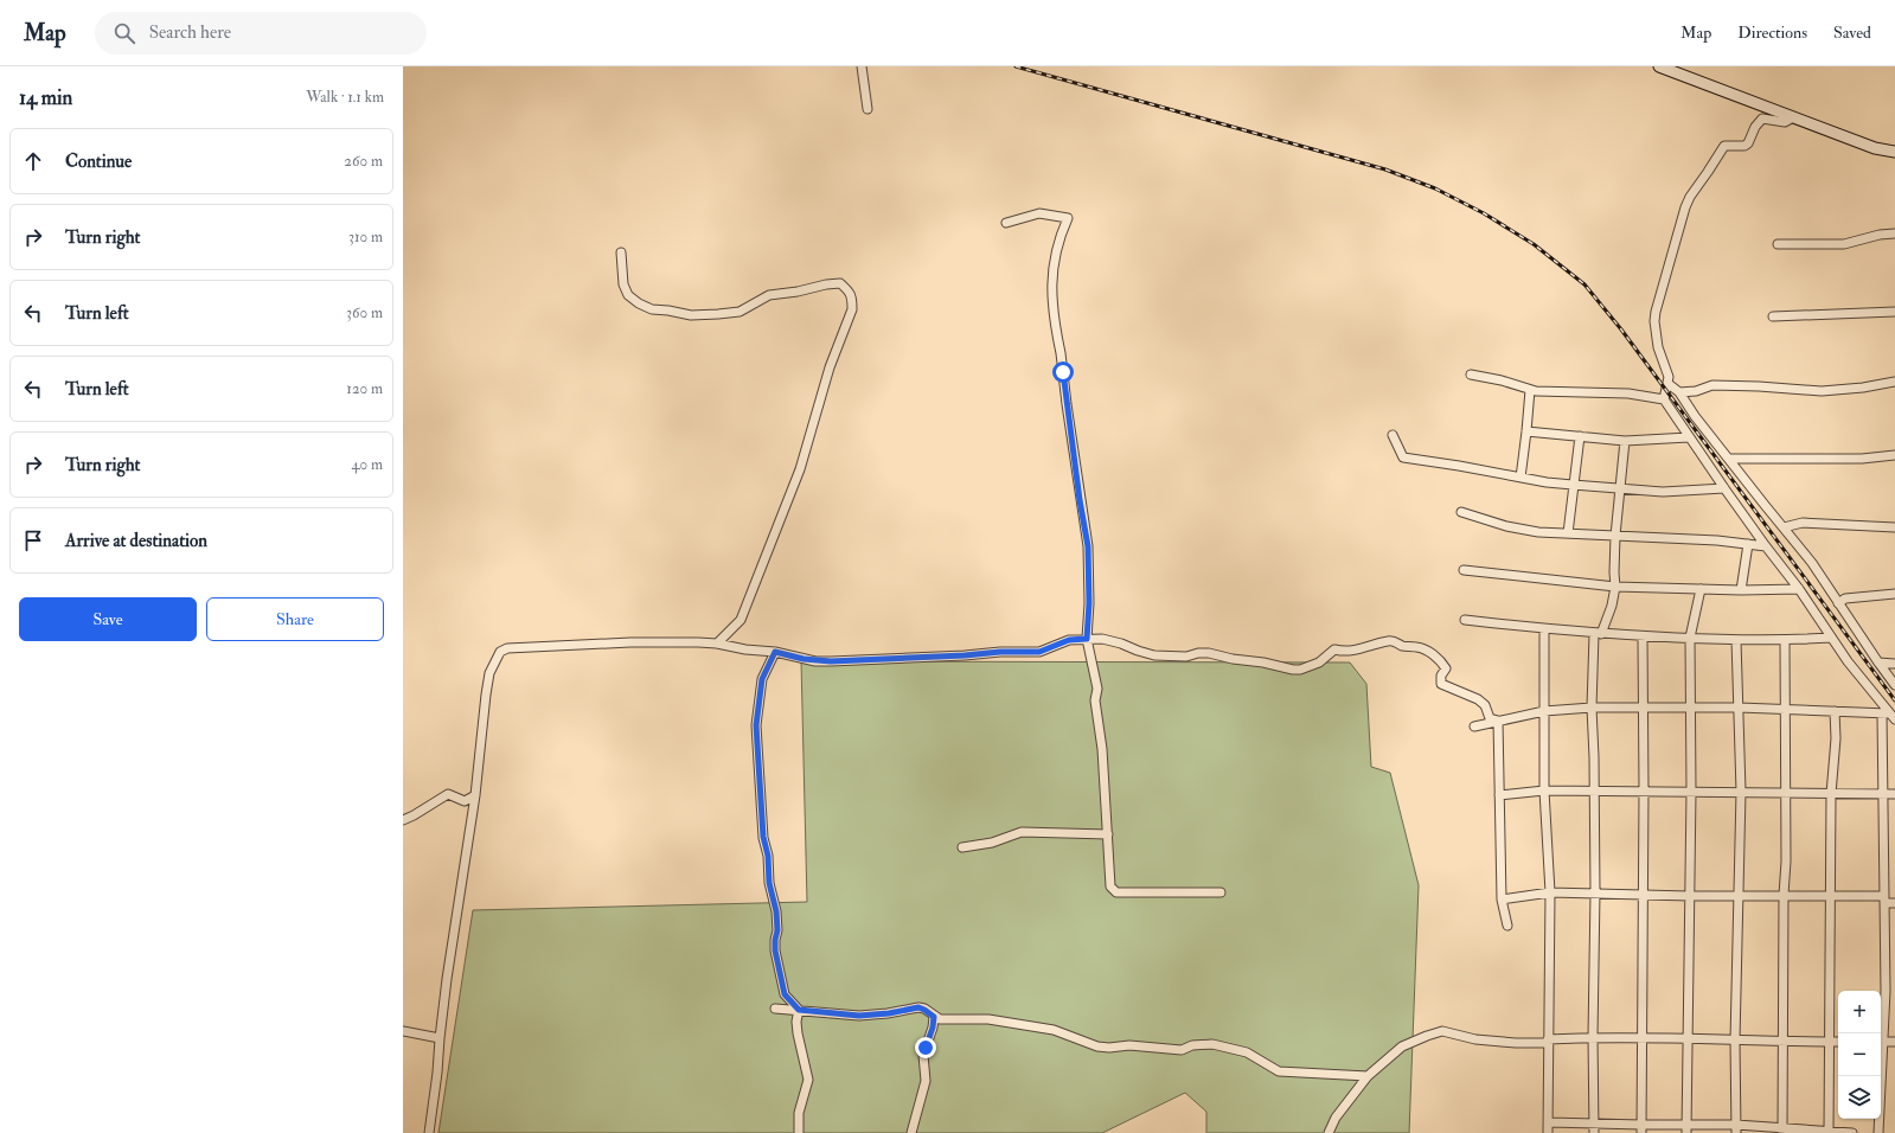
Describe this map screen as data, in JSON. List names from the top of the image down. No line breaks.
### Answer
{"page":{"header":"Map","search":"Search here","nav":["Map","Directions","Saved"],"heading":["14 min","Walk · 1.1 km"],"list":[["Continue","260 m"],["Turn right","310 m"],["Turn left","360 m"],["Turn left","120 m"],["Turn right","40 m"],"Arrive at destination"],"buttons":["Save","Share"],"map_buttons":["+","−"]}}
